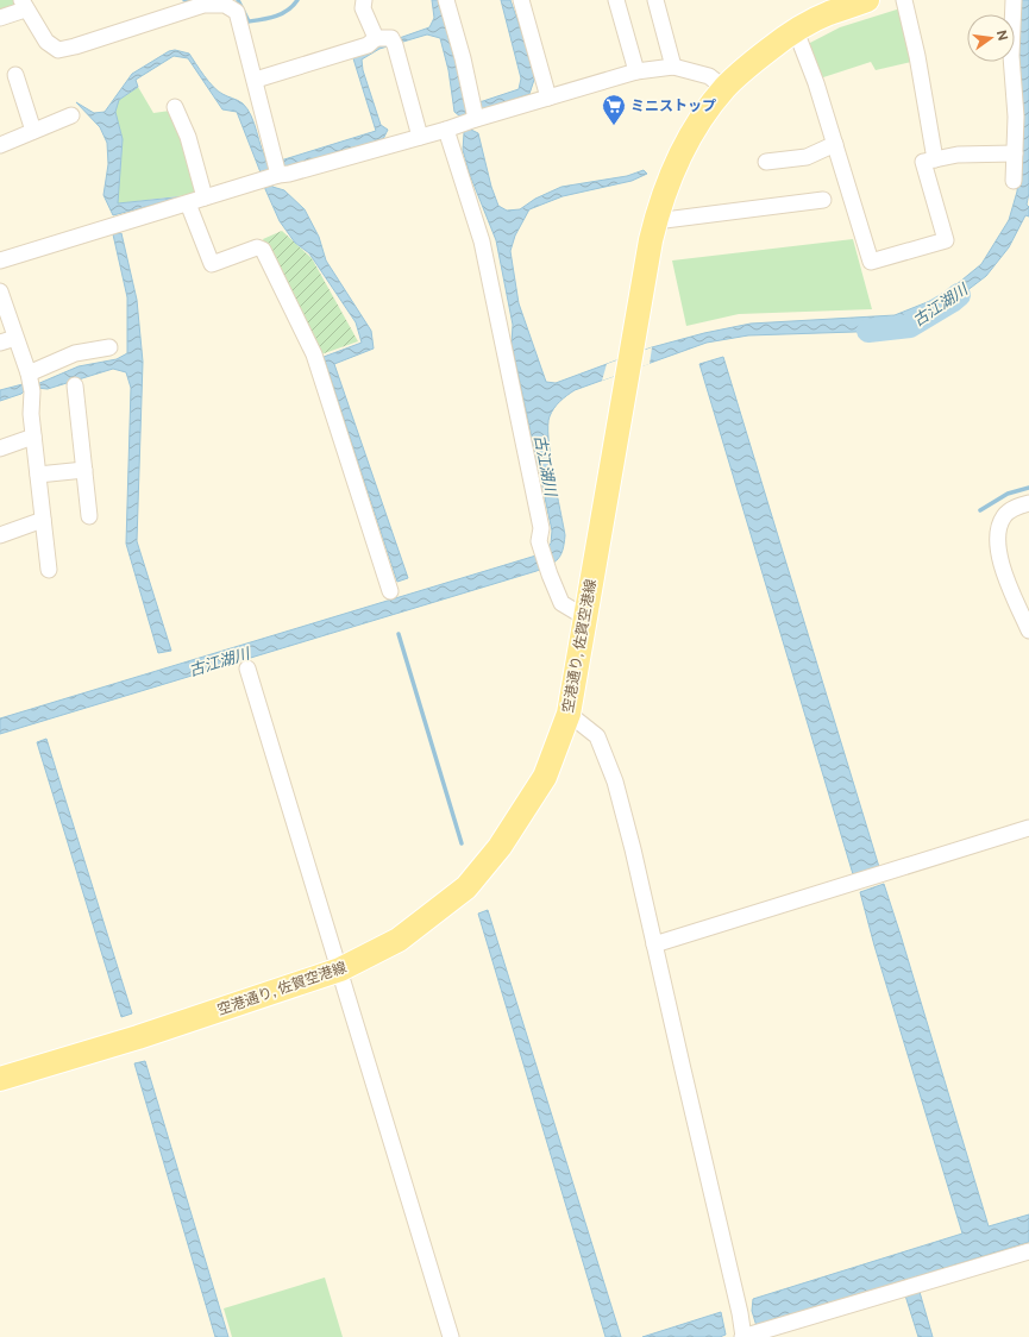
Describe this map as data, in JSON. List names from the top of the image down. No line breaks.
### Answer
{"streets":{"main road":["空港通り, 佐賀空港線"]},"water":["古江湖川"],"places":{"supermarket":["ミニストップ"]},"north":"right"}
